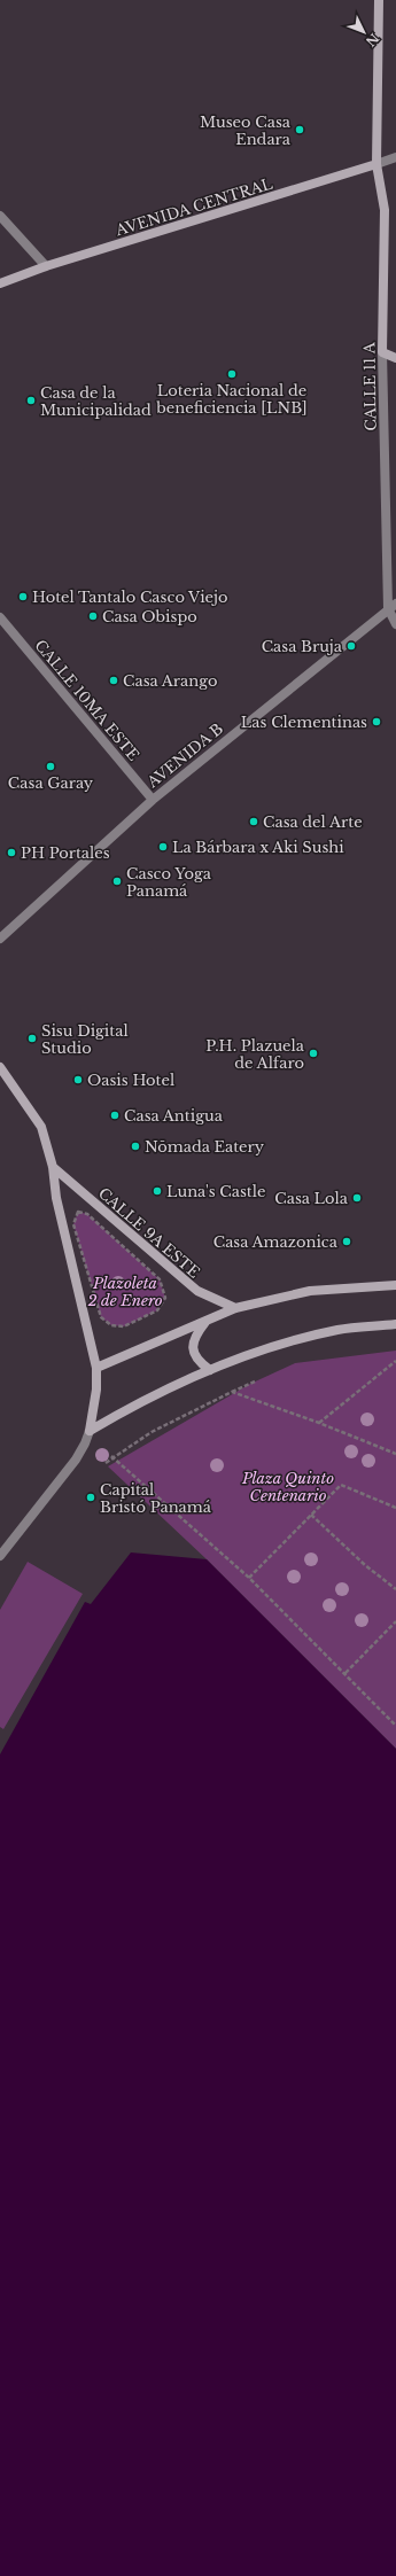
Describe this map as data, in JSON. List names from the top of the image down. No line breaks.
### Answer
{"streets":{"street":["AVENIDA CENTRAL","CALLE 11 A","CALLE 10MA ESTE","AVENIDA B","CALLE 9A ESTE"]},"crossings":[["AVENIDA CENTRAL","CALLE 11 A"],["CALLE 11 A","AVENIDA B"],["CALLE 10MA ESTE","AVENIDA B"]],"parks":["Plazoleta 2 de Enero","Plaza Quinto Centenario"],"places":["Museo Casa Endara","Loteria Nacional de beneficiencia [LNB]","Casa de la Municipalidad","Hotel Tantalo Casco Viejo","Casa Obispo","Casa Bruja","Casa Arango","Las Clementinas","Casa Garay","Casa del Arte","La Bárbara x Aki Sushi","PH Portales","Casco Yoga Panamá","Sisu Digital Studio","P.H. Plazuela de Alfaro","Oasis Hotel","Casa Antigua","Nōmada Eatery","Luna's Castle","Casa Lola","Casa Amazonica","Capital Bristó Panamá"],"north":"bottom right"}
